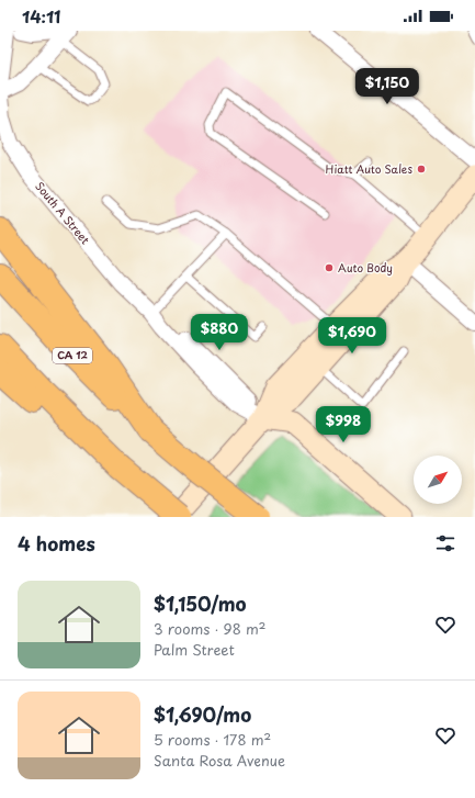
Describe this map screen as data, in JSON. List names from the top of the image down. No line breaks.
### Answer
{"streets":{"highway":["CA 12"],"street":["South A Street"]},"places":["Hiatt Auto Sales","Auto Body"],"north":"top right","page":{"status":"14:11","price":["$1,150","$880","$1,690","$998"],"heading":"4 homes","list":[{"name":"$1,150/mo","note":"3 rooms · 98 m² · Palm Street"},{"name":"$1,690/mo","note":"5 rooms · 178 m² · Santa Rosa Avenue"}]}}
